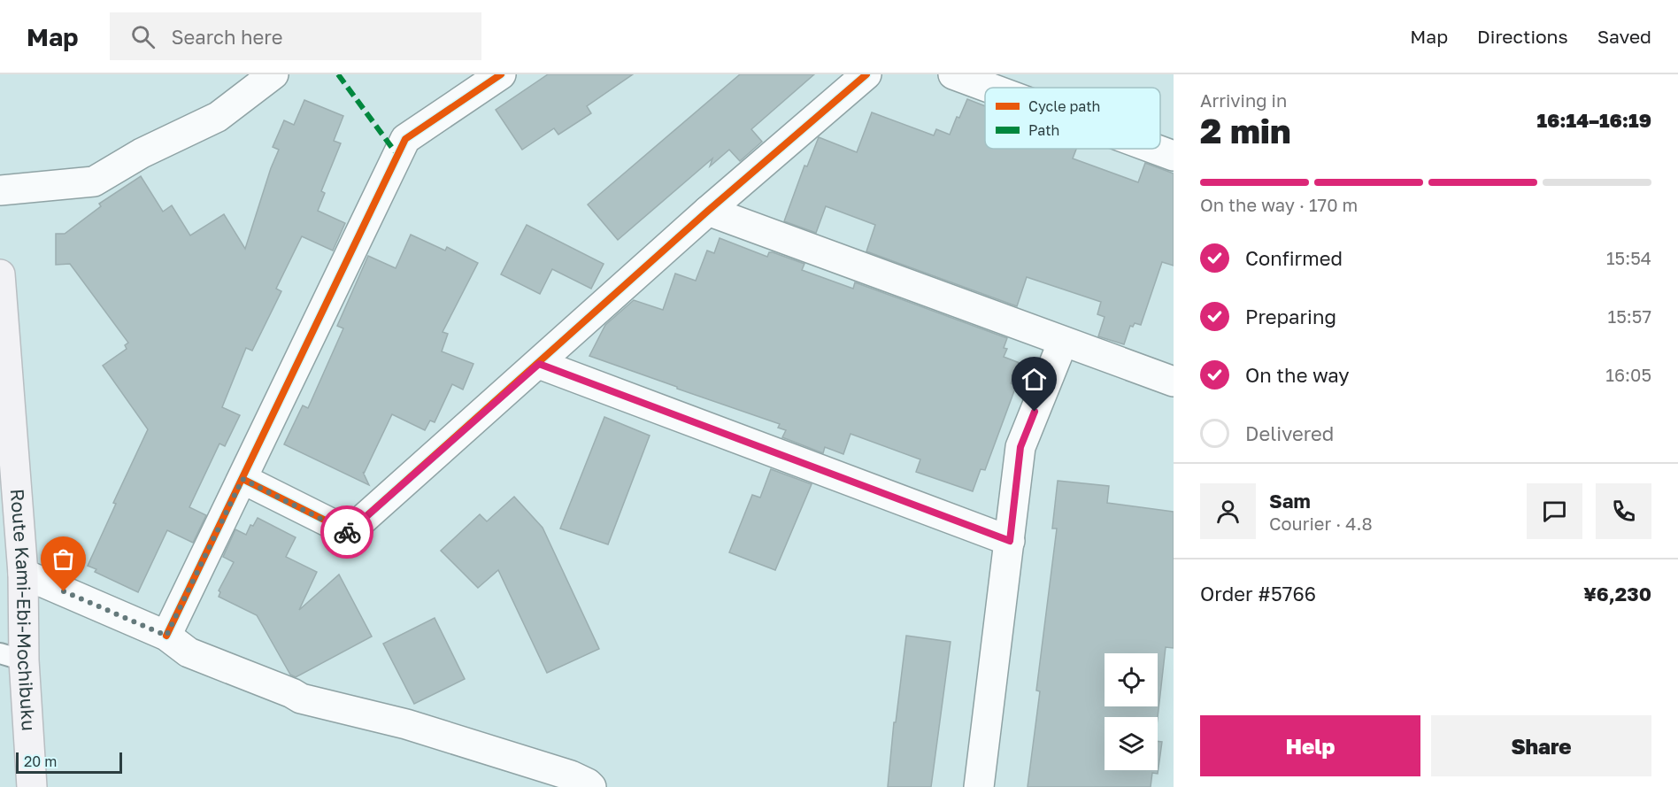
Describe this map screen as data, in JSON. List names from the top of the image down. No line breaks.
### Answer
{"streets":{"main road":["Route Kami-Ebi-Mochibuku"]},"legend":["Cycle path","Path"],"scale_bar":"20 m","page":{"header":"Map","search":"Search here","nav":["Map","Directions","Saved"],"heading":["2 min","Arriving in","16:14–16:19"],"panel":["Sam","Courier · 4.8","Order #5766","¥6,230"],"bar":"On the way · 170 m","list":[["Confirmed","15:54"],["Preparing","15:57"],["On the way","16:05"],"Delivered"],"buttons":["Help","Share"],"scale":"20 m"}}
